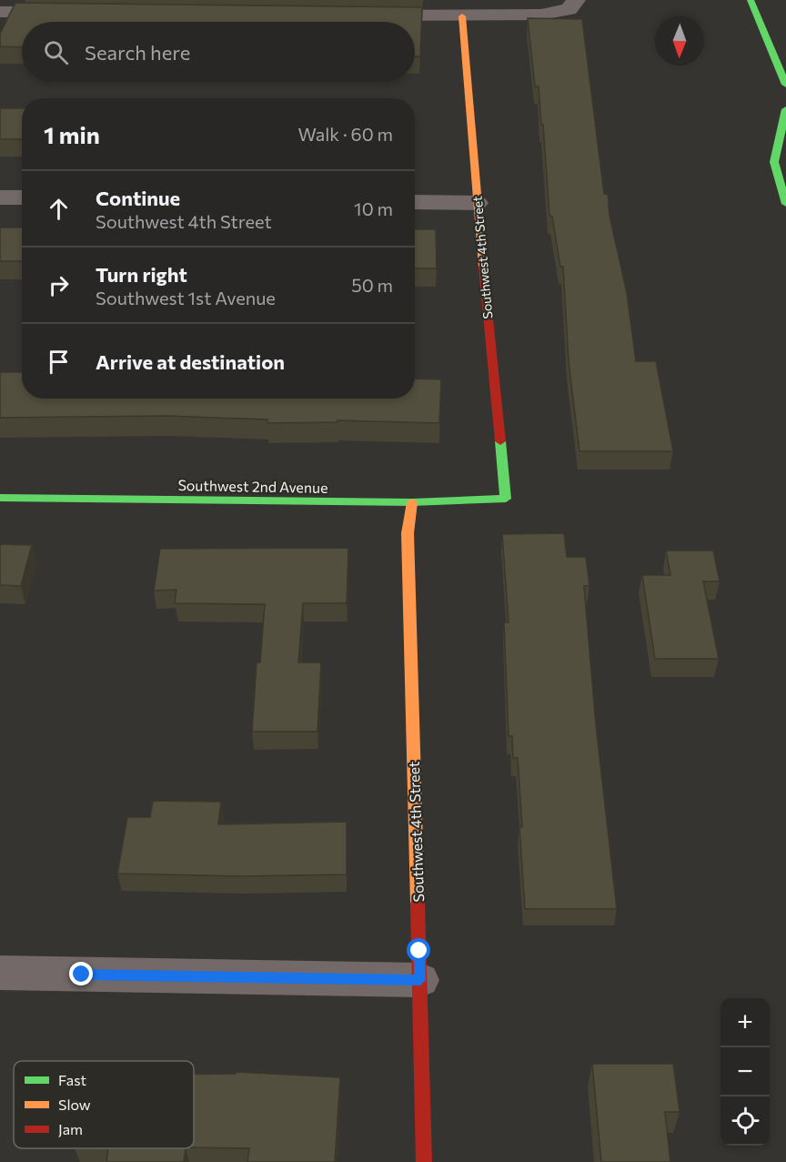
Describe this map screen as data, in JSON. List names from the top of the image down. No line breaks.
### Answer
{"streets":{"main road":["Southwest 4th Street","Southwest 2nd Avenue"]},"crossings":[["Southwest 4th Street","Southwest 2nd Avenue"]],"legend":["Fast","Slow","Jam"],"north":"bottom","page":{"search":"Search here","heading":["1 min","Walk · 60 m"],"list":[["Continue","Southwest 4th Street","10 m"],["Turn right","Southwest 1st Avenue","50 m"],"Arrive at destination"],"map_buttons":["+","−"]}}
